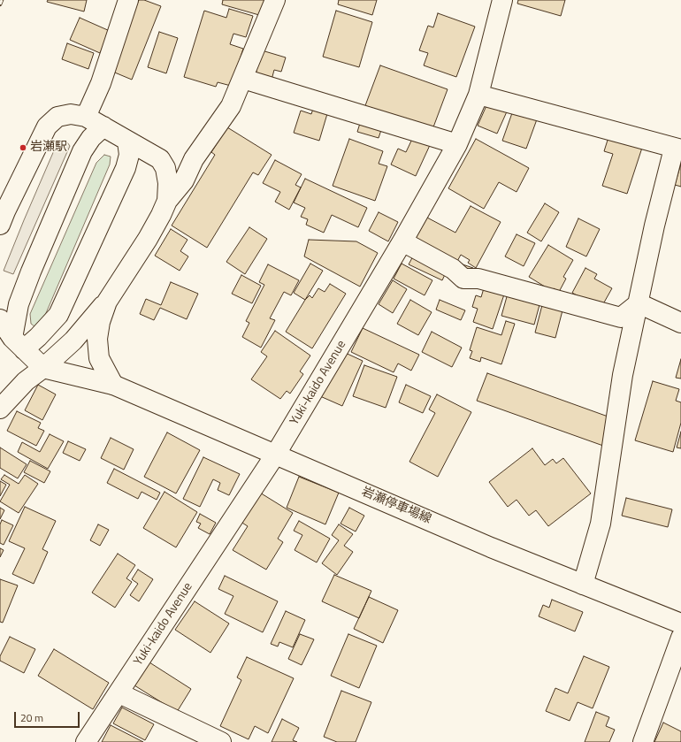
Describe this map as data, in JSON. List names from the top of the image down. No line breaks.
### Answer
{"streets":{"street":["Yuki-kaido Avenue","岩瀬停車場線"]},"crossings":[["Yuki-kaido Avenue","岩瀬停車場線"]],"places":["岩瀬駅"],"scale_bar":"20 m"}
